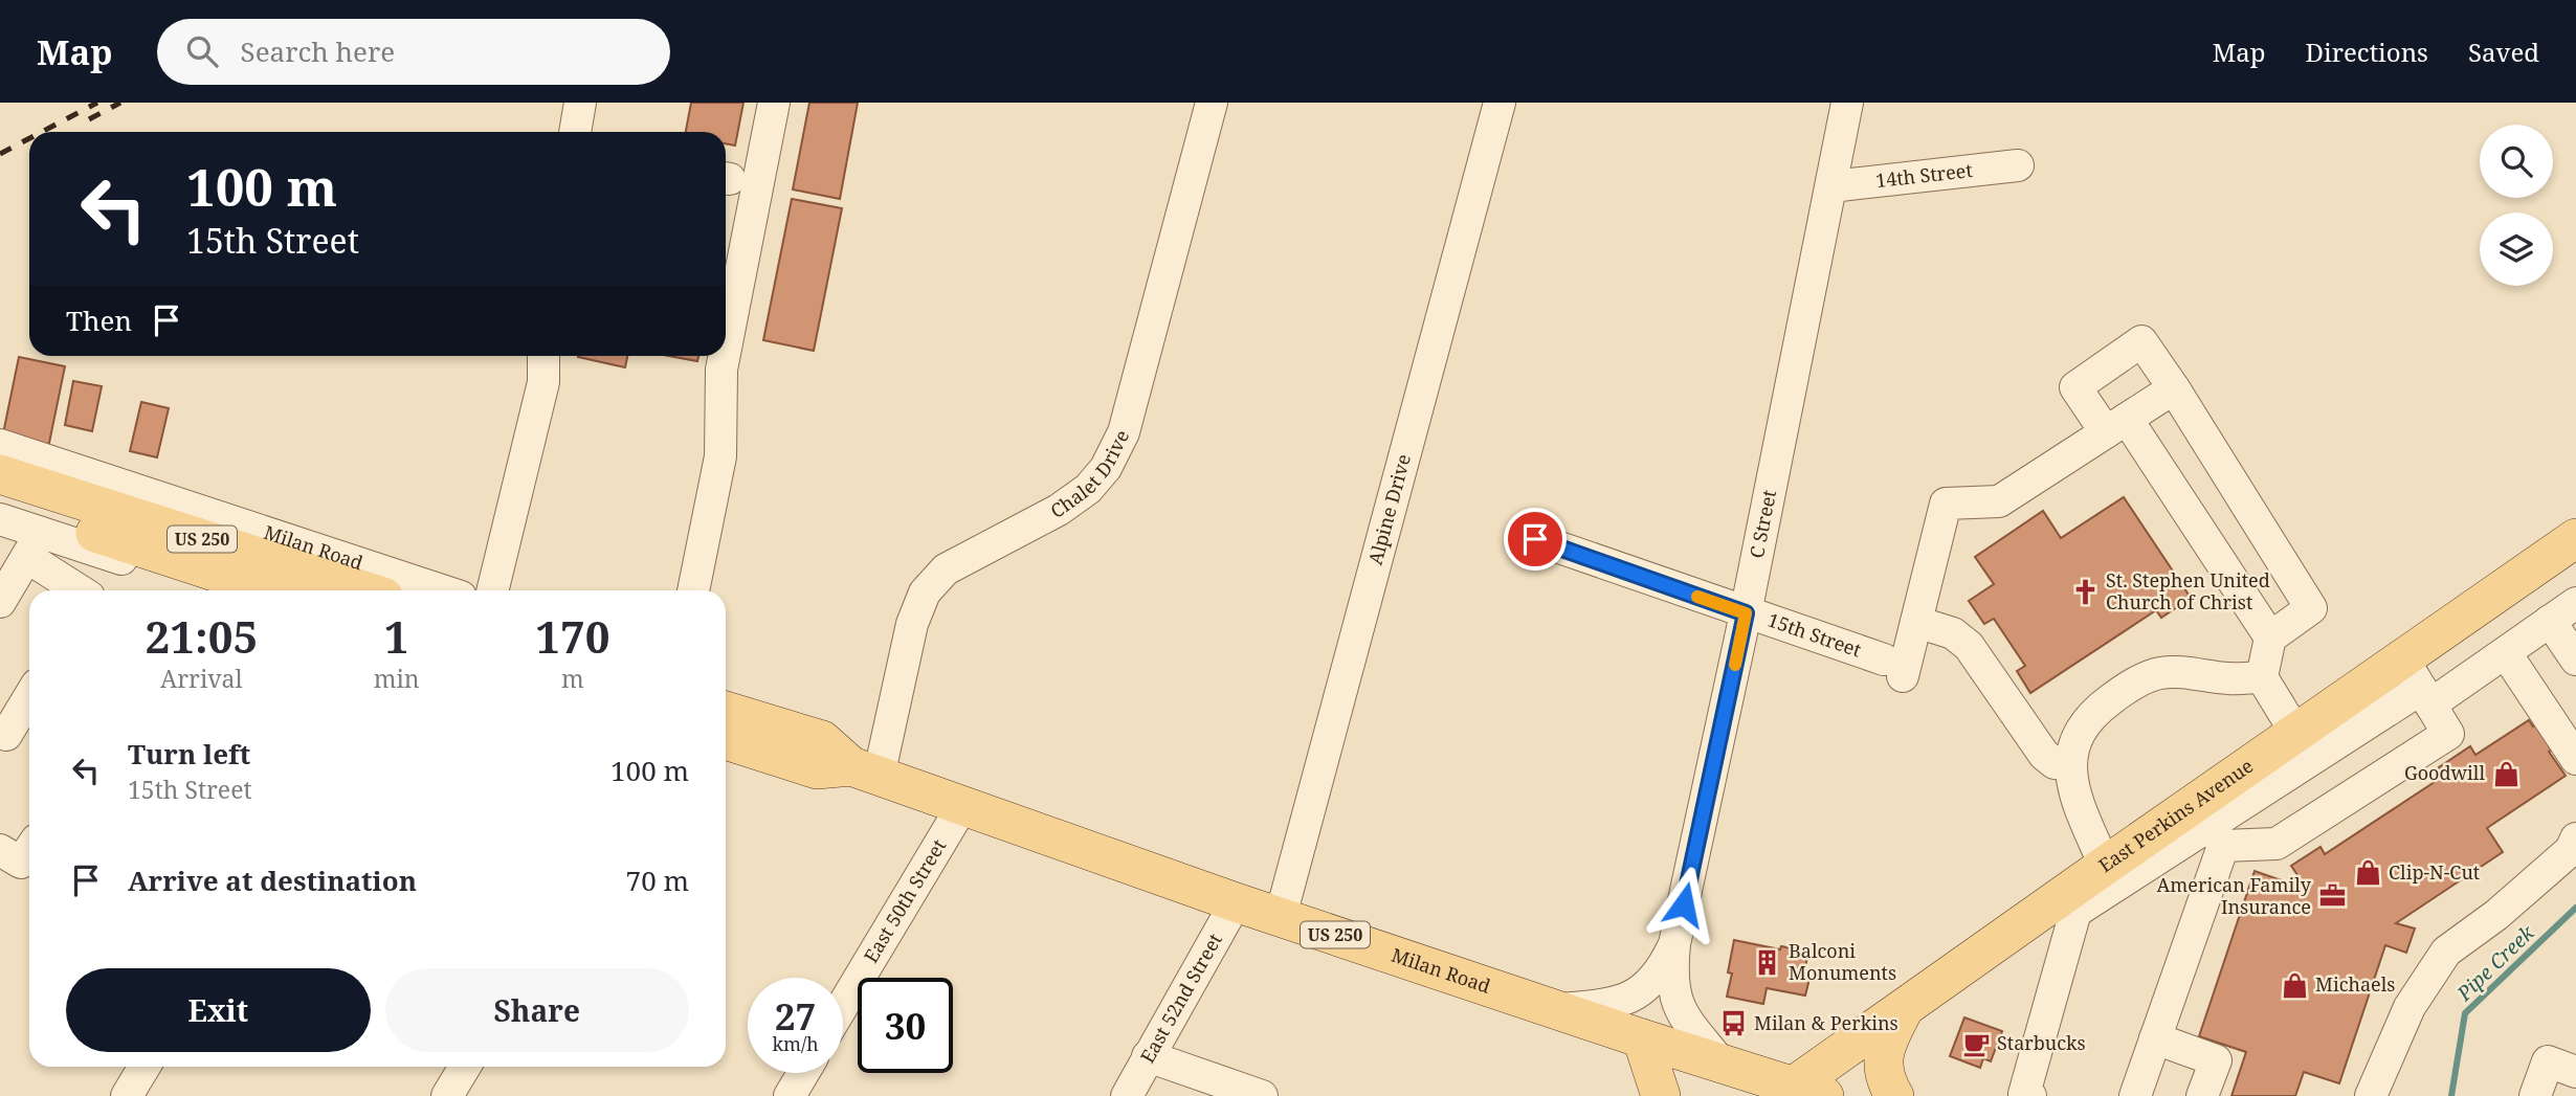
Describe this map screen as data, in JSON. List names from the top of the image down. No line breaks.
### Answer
{"streets":{"main road":["US 250","Milan Road","East Perkins Avenue"],"street":["14th Street","Chalet Drive","Alpine Drive","C Street","15th Street","East 50th Street","East 52nd Street"]},"crossings":[["14th Street","C Street"],["Chalet Drive","Milan Road"],["Alpine Drive","Milan Road"],["C Street","Milan Road"],["C Street","15th Street"],["US 250","Milan Road"],["Milan Road","East Perkins Avenue"],["Milan Road","East 50th Street"],["Milan Road","East 52nd Street"]],"water":["Pipe Creek"],"places":{"church":["St. Stephen United Church of Christ"],"shop":["Goodwill","Clip-N-Cut","Michaels"],"office":["American Family Insurance"],"building":["Balconi Monuments"],"bus stop":["Milan & Perkins"],"cafe":["Starbucks"]},"page":{"header":"Map","search":"Search here","nav":["Map","Directions","Saved"],"turn":["100 m","15th Street"],"then":"Then","eta":["21:05","Arrival","1","min","170","m"],"list":[{"name":"Turn left","note":"15th Street","value":"100 m"},{"name":"Arrive at destination","value":"70 m"}],"buttons":["Exit","Share"],"speed":"27 km/h","limit":"30"}}
